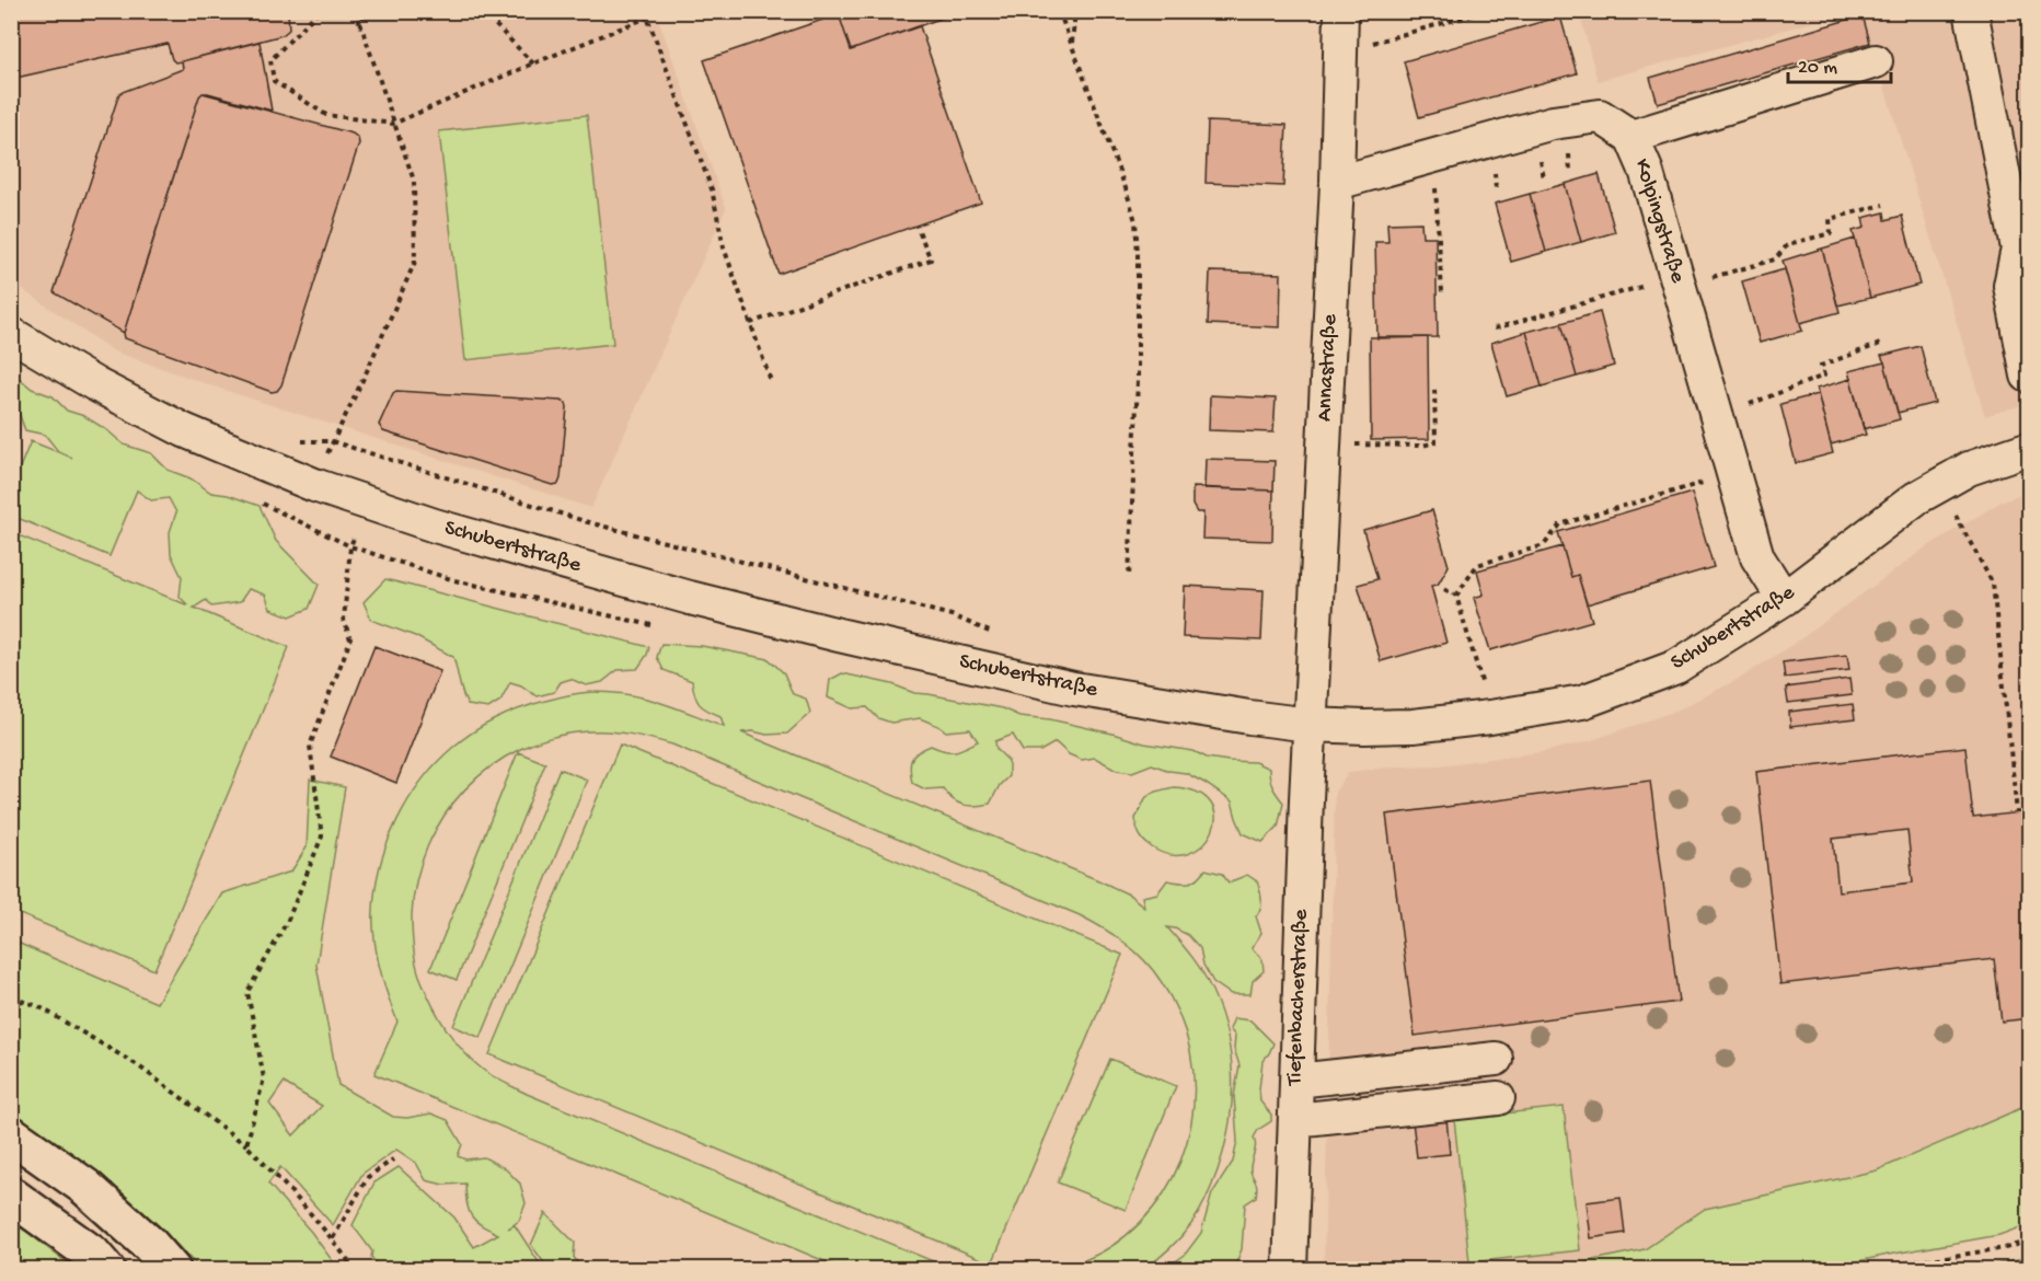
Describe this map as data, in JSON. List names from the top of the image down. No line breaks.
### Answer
{"streets":{"street":["Kolpingstraße","Annastraße","Schubertstraße","Tiefenbacherstraße"]},"crossings":[["Kolpingstraße","Annastraße"],["Kolpingstraße","Schubertstraße"],["Annastraße","Schubertstraße"],["Annastraße","Tiefenbacherstraße"],["Schubertstraße","Tiefenbacherstraße"]],"scale_bar":"20 m"}
